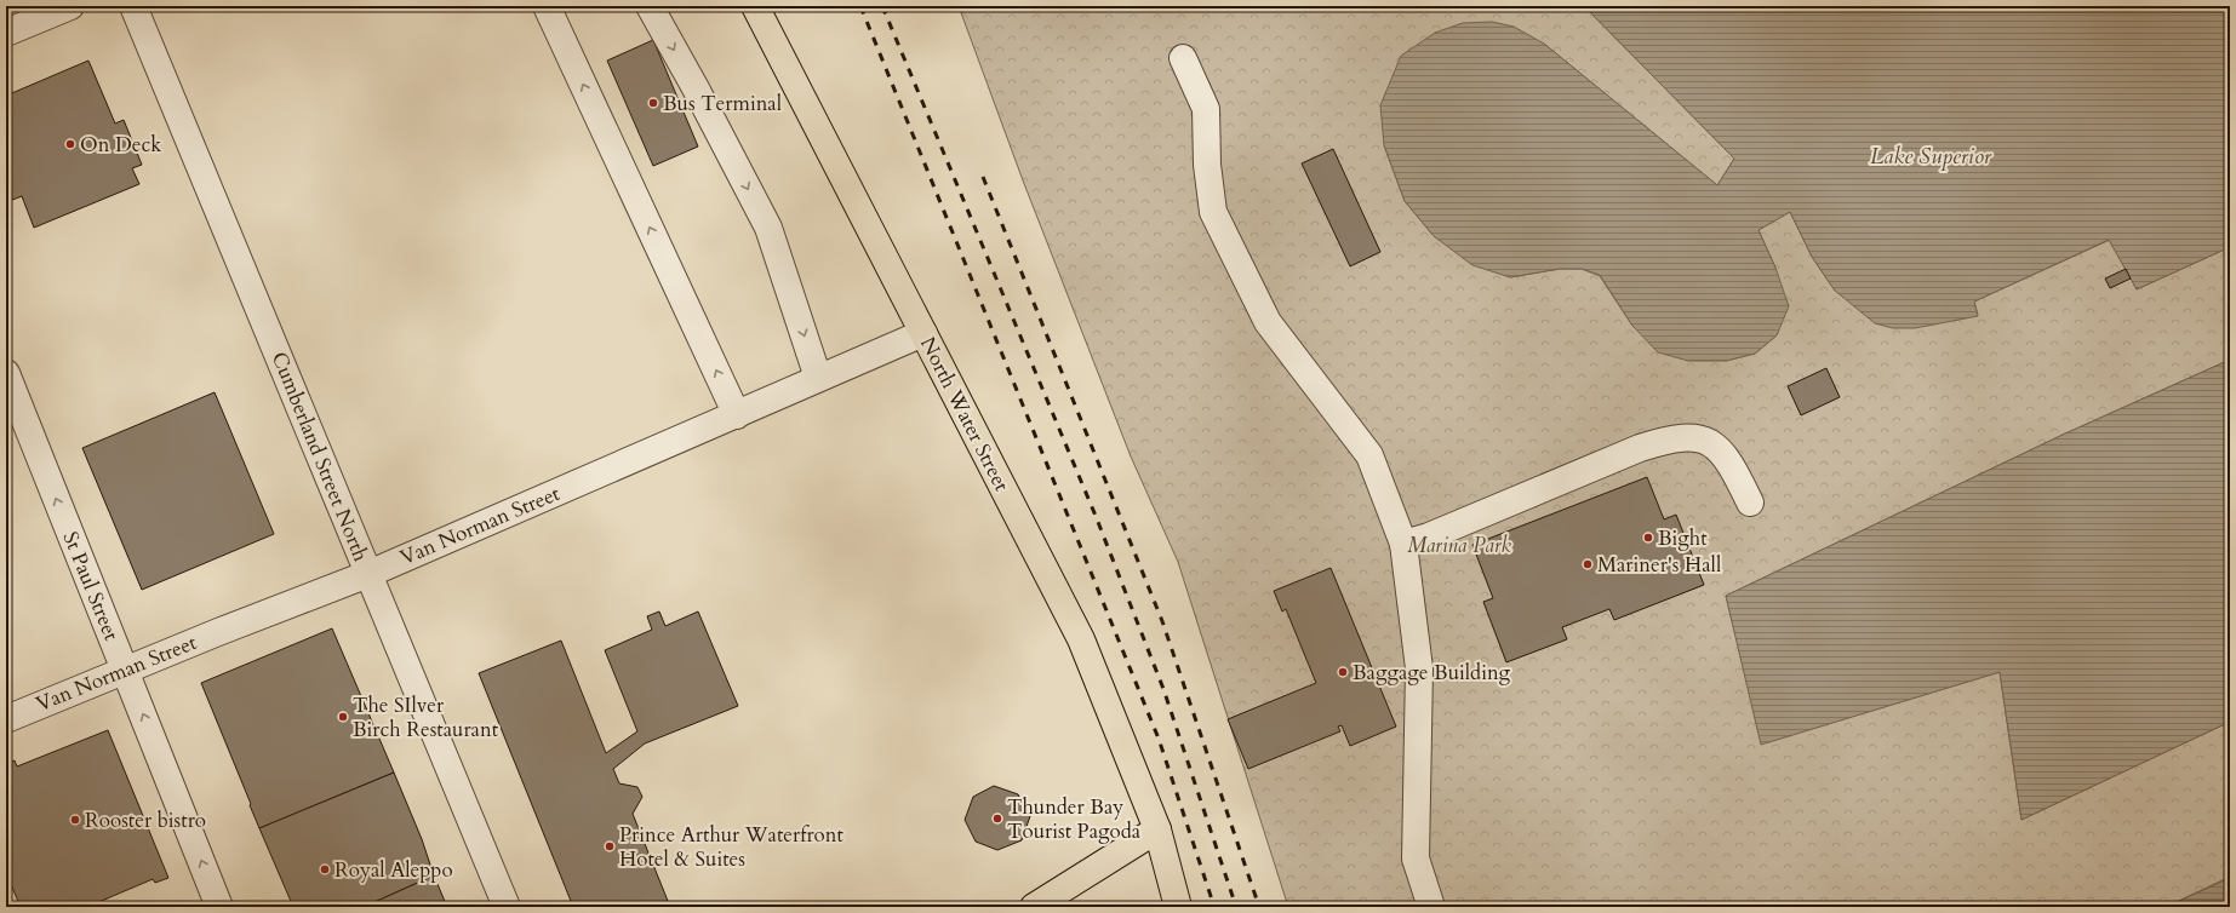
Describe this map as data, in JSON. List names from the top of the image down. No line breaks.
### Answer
{"streets":{"main road":["North Water Street"],"street":["Cumberland Street North","Van Norman Street","St Paul Street"]},"crossings":[["North Water Street","Van Norman Street"],["Cumberland Street North","Van Norman Street"],["Van Norman Street","St Paul Street"]],"one_way":["St Paul Street"],"water":["Lake Superior"],"parks":["Marina Park"],"places":["Bus Terminal","On Deck","Bight","Mariner's Hall","Baggage Building","The SIlver Birch Restaurant","Thunder Bay Tourist Pagoda","Rooster bistro","Prince Arthur Waterfront Hotel & Suites","Royal Aleppo"]}
